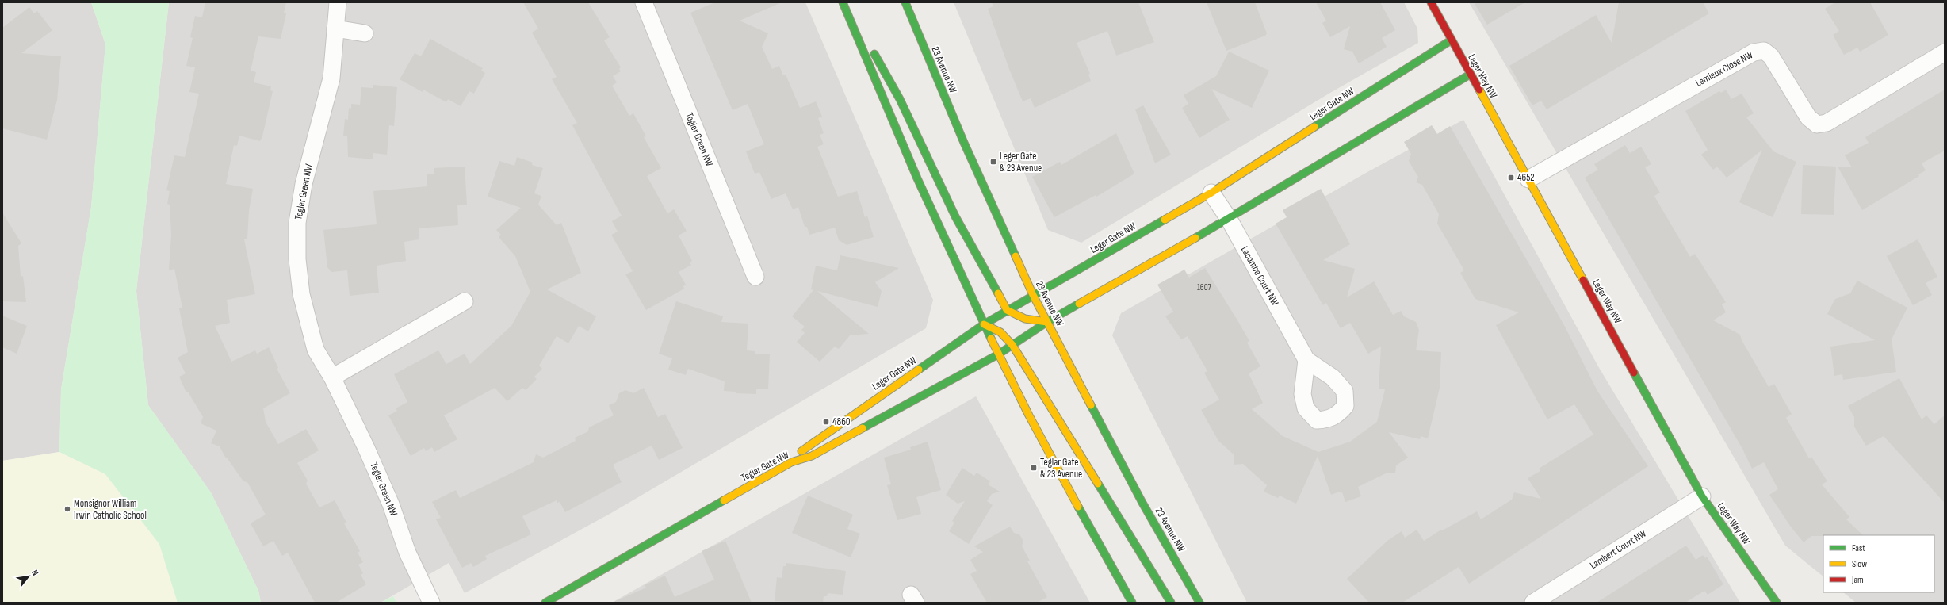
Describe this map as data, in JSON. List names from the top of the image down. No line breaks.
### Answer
{"streets":{"street":["Lemieux Close NW","23 Avenue NW","Leger Way NW","Leger Gate NW","Tegler Green NW","Lacombe Court NW","Teglar Gate NW","Lambert Court NW"]},"crossings":[["Lemieux Close NW","Leger Way NW"],["23 Avenue NW","Leger Gate NW"],["Leger Way NW","Leger Gate NW"],["Leger Way NW","Lambert Court NW"],["Leger Gate NW","Lacombe Court NW"],["Leger Gate NW","Teglar Gate NW"]],"places":{"transit":["Leger Gate & 23 Avenue","4652","4860","Teglar Gate & 23 Avenue"],"other":["Monsignor William Irwin Catholic School"]},"house_numbers":["1607"],"legend":["Fast","Slow","Jam"],"north":"top right"}
